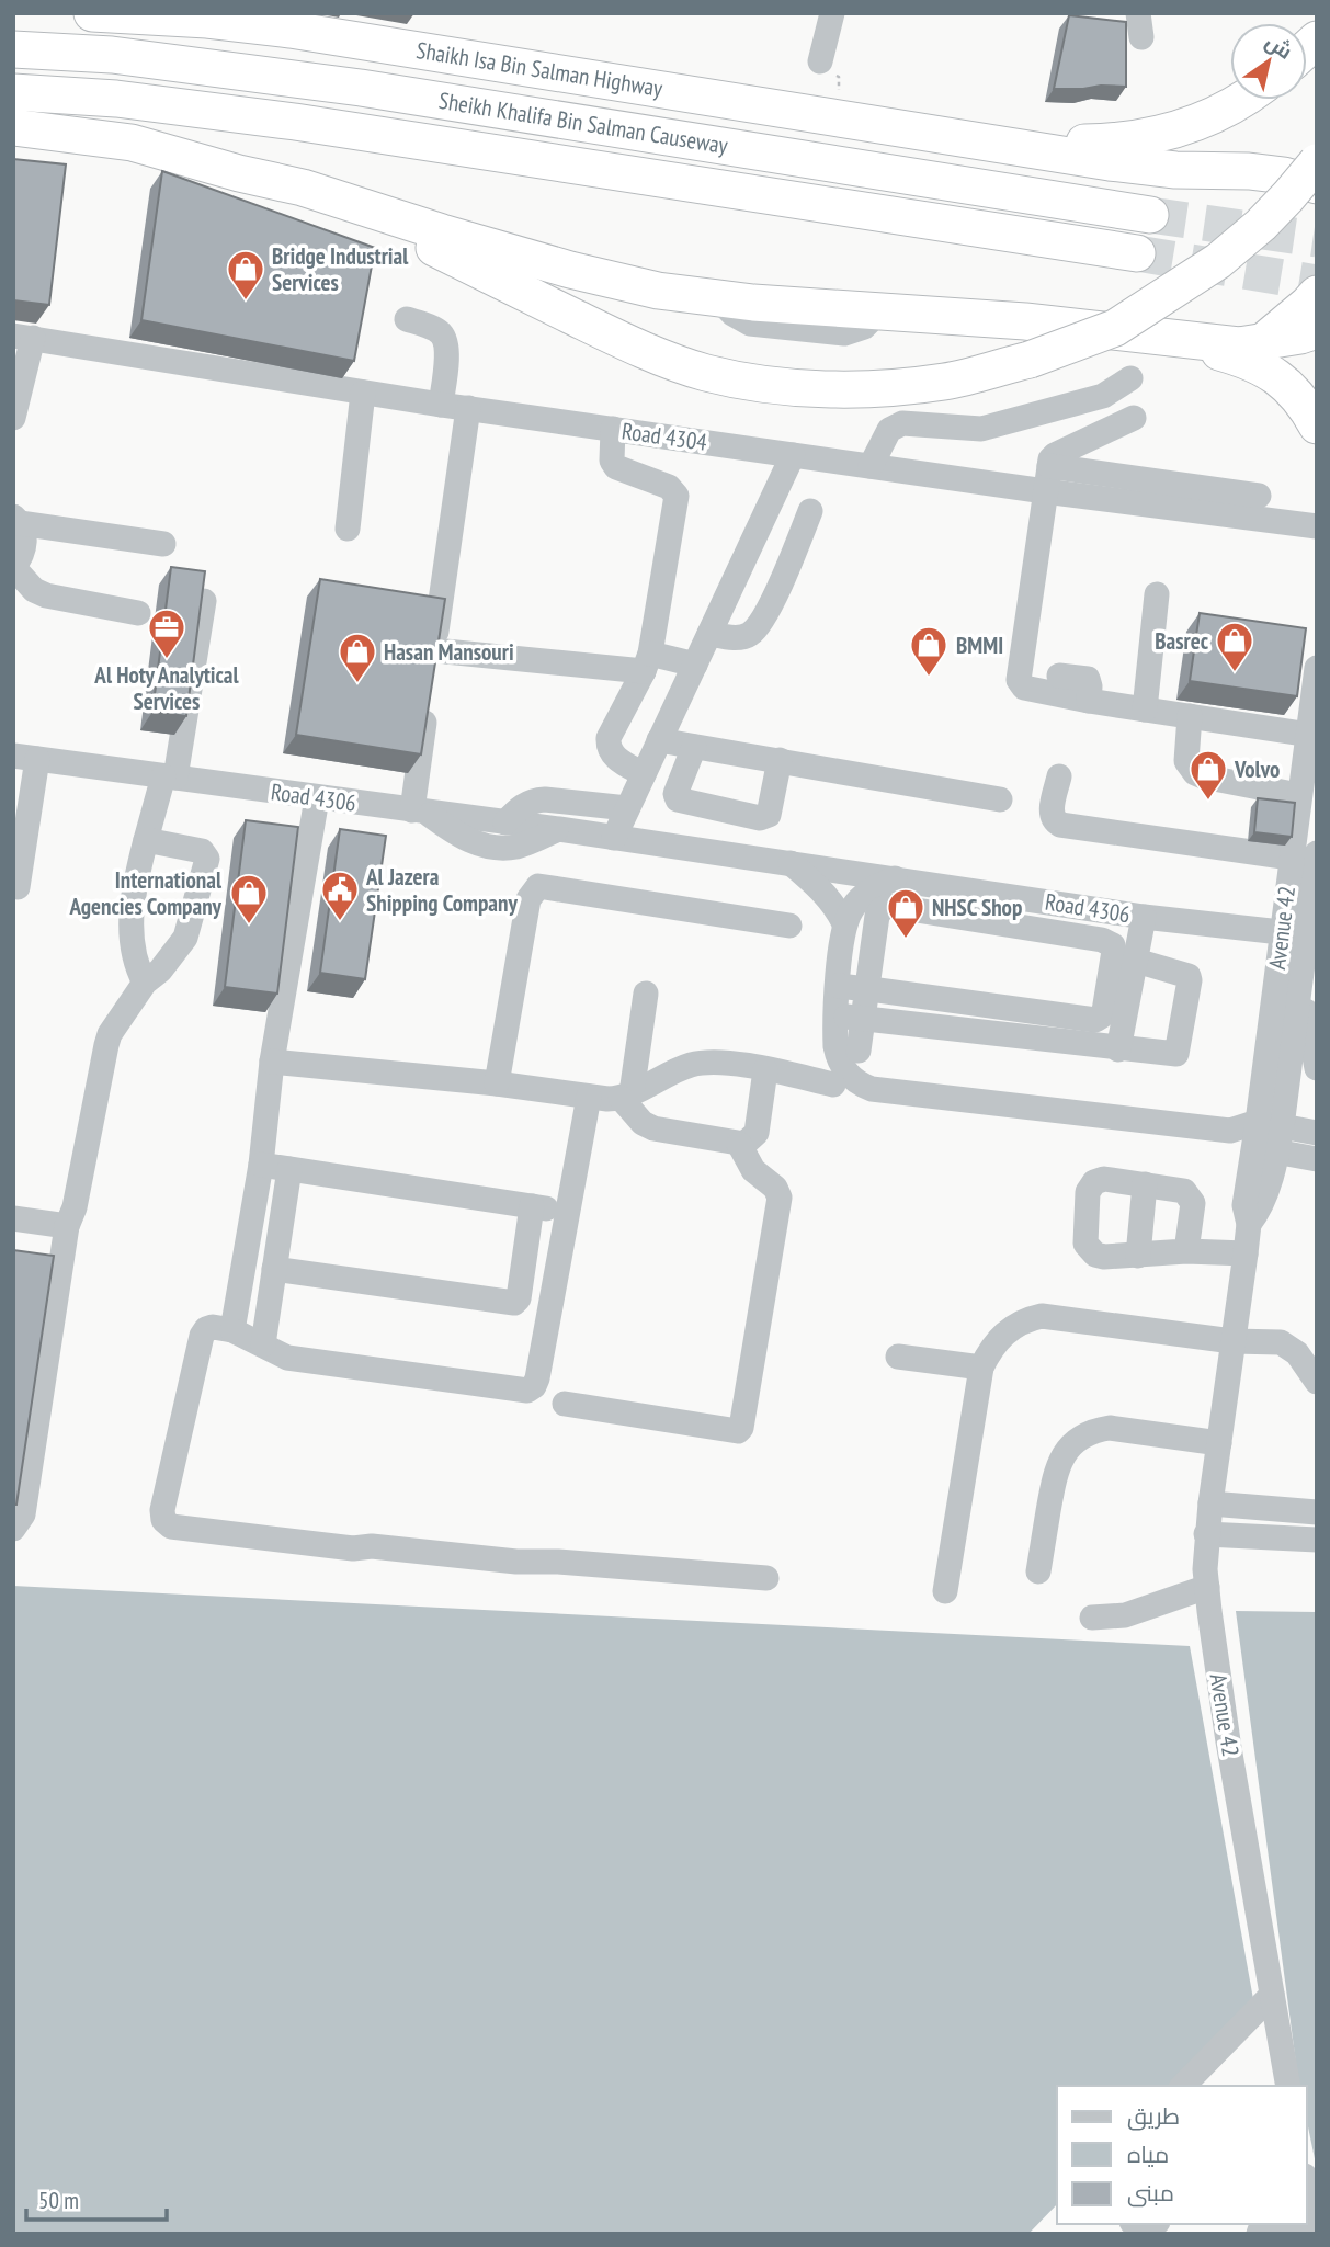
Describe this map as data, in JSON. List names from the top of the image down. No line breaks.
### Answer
{"streets":{"highway":["Shaikh Isa Bin Salman Highway","Sheikh Khalifa Bin Salman Causeway"],"street":["Road 4304","Road 4306","Avenue 42"]},"crossings":[["Road 4306","Avenue 42"]],"places":{"shop":["Bridge Industrial Services","Basrec","BMMI","Hasan Mansouri","Volvo","International Agencies Company","NHSC Shop"],"office":["Al Hoty Analytical Services"],"public building":["Al Jazera Shipping Company"]},"legend":["طريق","مياه","مبنى"],"scale_bar":"50 m","north":"top right"}
